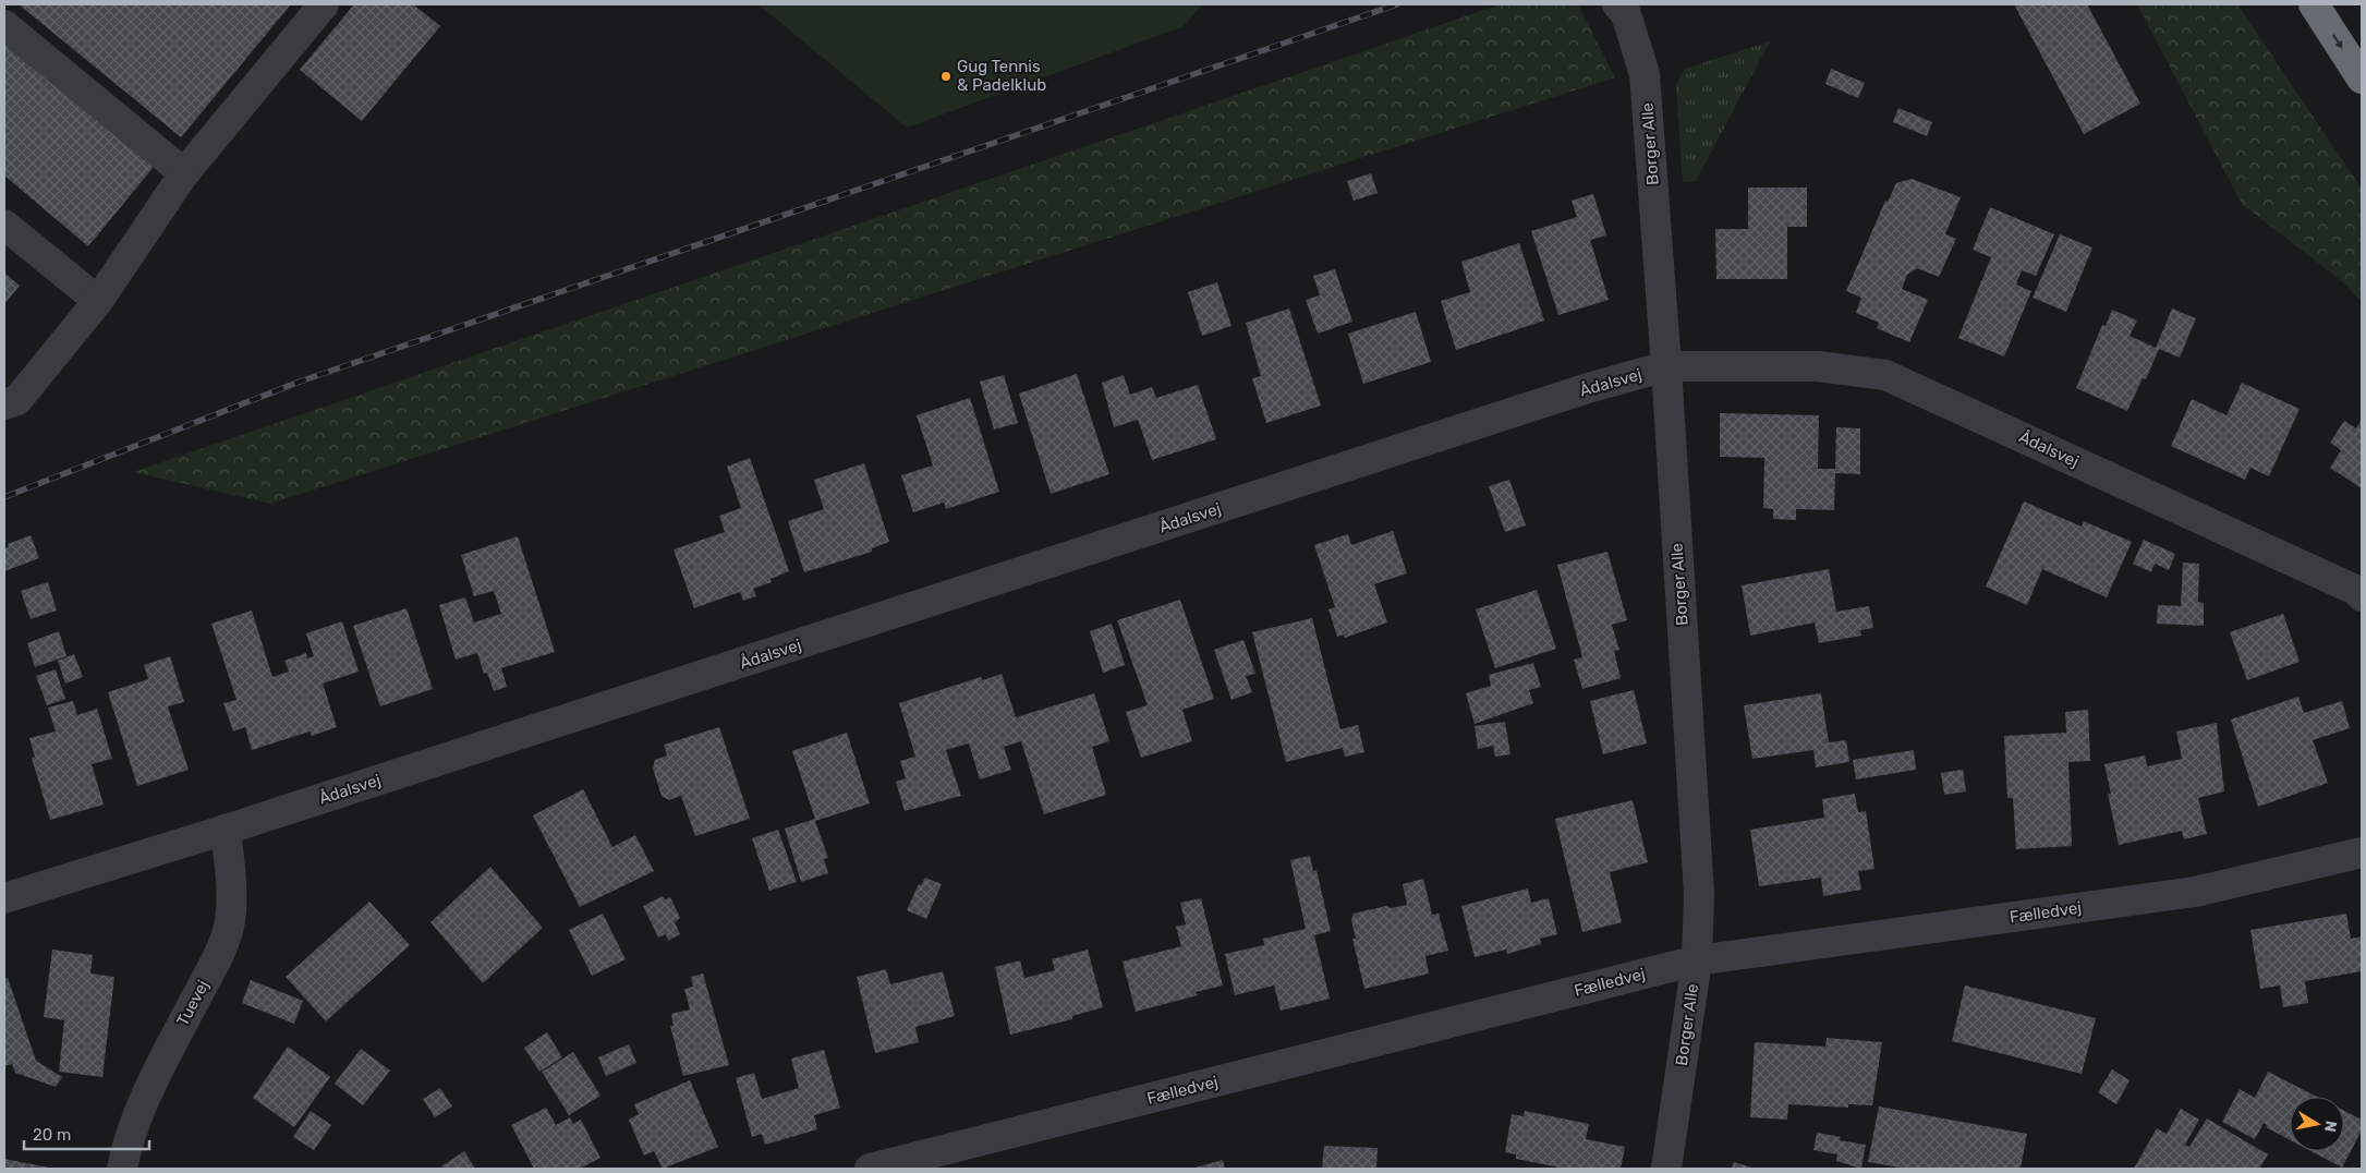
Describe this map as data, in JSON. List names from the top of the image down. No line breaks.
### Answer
{"streets":{"street":["Borger Alle","Ådalsvej","Fælledvej","Tuevej"]},"crossings":[["Borger Alle","Ådalsvej"],["Borger Alle","Fælledvej"],["Ådalsvej","Tuevej"]],"places":["Gug Tennis & Padelklub"],"scale_bar":"20 m","north":"right"}
